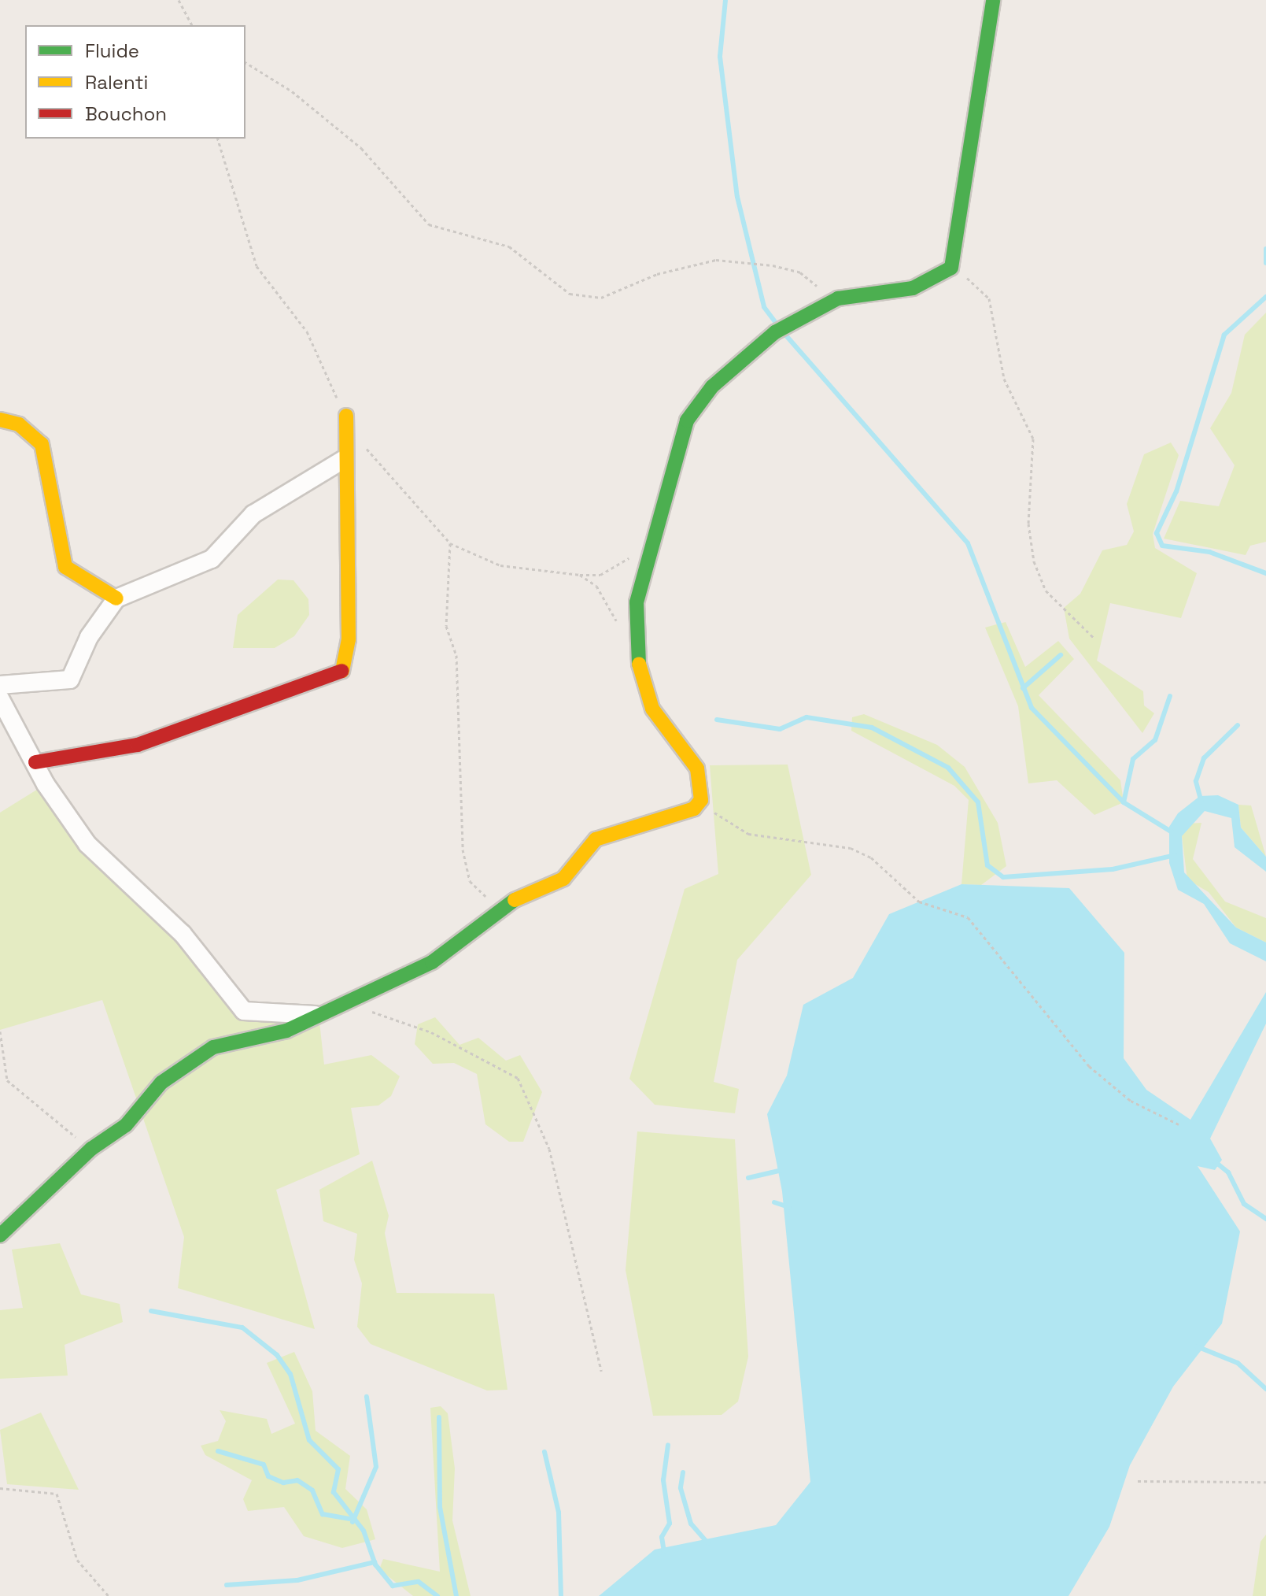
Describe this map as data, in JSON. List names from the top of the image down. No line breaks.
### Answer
{"legend":["Fluide","Ralenti","Bouchon"]}
